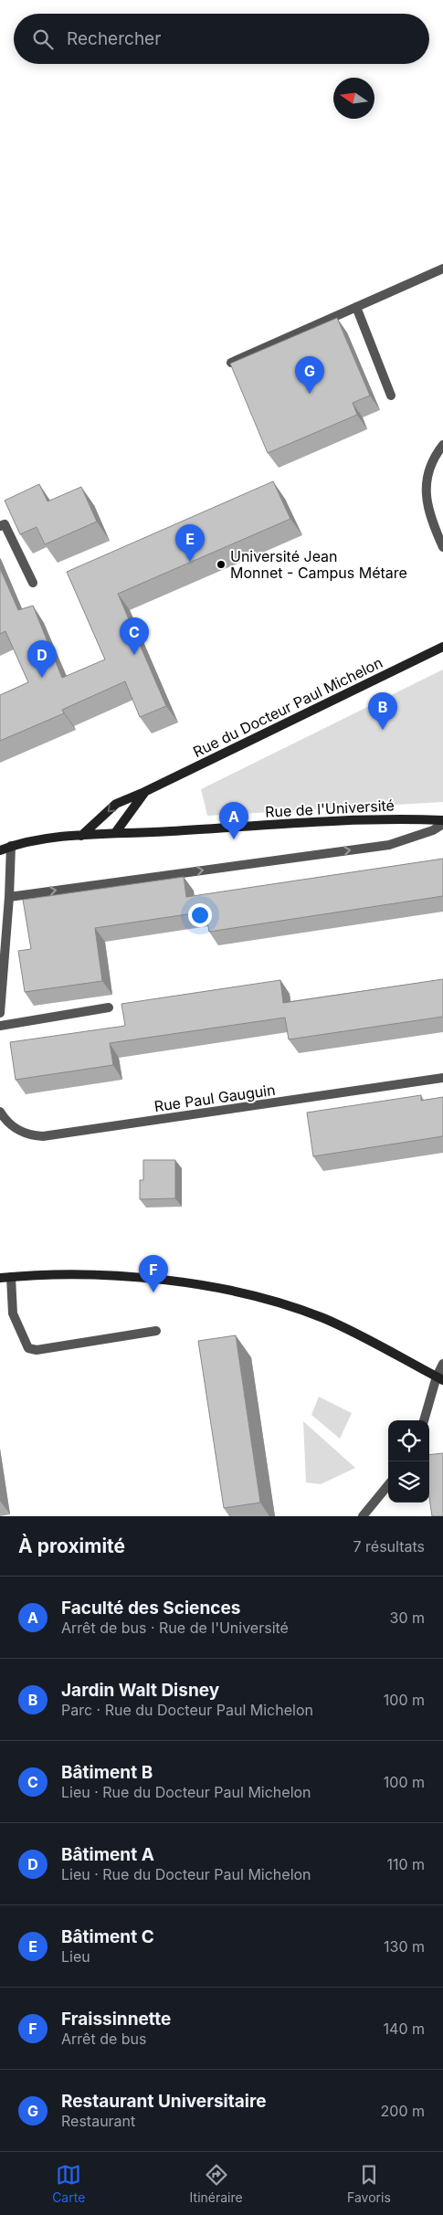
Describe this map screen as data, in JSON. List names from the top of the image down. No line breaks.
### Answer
{"streets":{"street":["Rue du Docteur Paul Michelon","Rue de l'Université","Rue Paul Gauguin"]},"crossings":[["Rue du Docteur Paul Michelon","Rue de l'Université"]],"places":["Université Jean Monnet - Campus Métare"],"north":"left","page":{"search":"Rechercher","pins":["G","E","C","D","B","A","F"],"heading":["À proximité","7 résultats"],"list":[{"mark":"A","name":"Faculté des Sciences","note":"Arrêt de bus · Rue de l'Université","value":"30 m"},{"mark":"B","name":"Jardin Walt Disney","note":"Parc · Rue du Docteur Paul Michelon","value":"100 m"},{"mark":"C","name":"Bâtiment B","note":"Lieu · Rue du Docteur Paul Michelon","value":"100 m"},{"mark":"D","name":"Bâtiment A","note":"Lieu · Rue du Docteur Paul Michelon","value":"110 m"},{"mark":"E","name":"Bâtiment C","note":"Lieu","value":"130 m"},{"mark":"F","name":"Fraissinnette","note":"Arrêt de bus","value":"140 m"},{"mark":"G","name":"Restaurant Universitaire","note":"Restaurant","value":"200 m"}],"nav":["Carte","Itinéraire","Favoris"]}}
